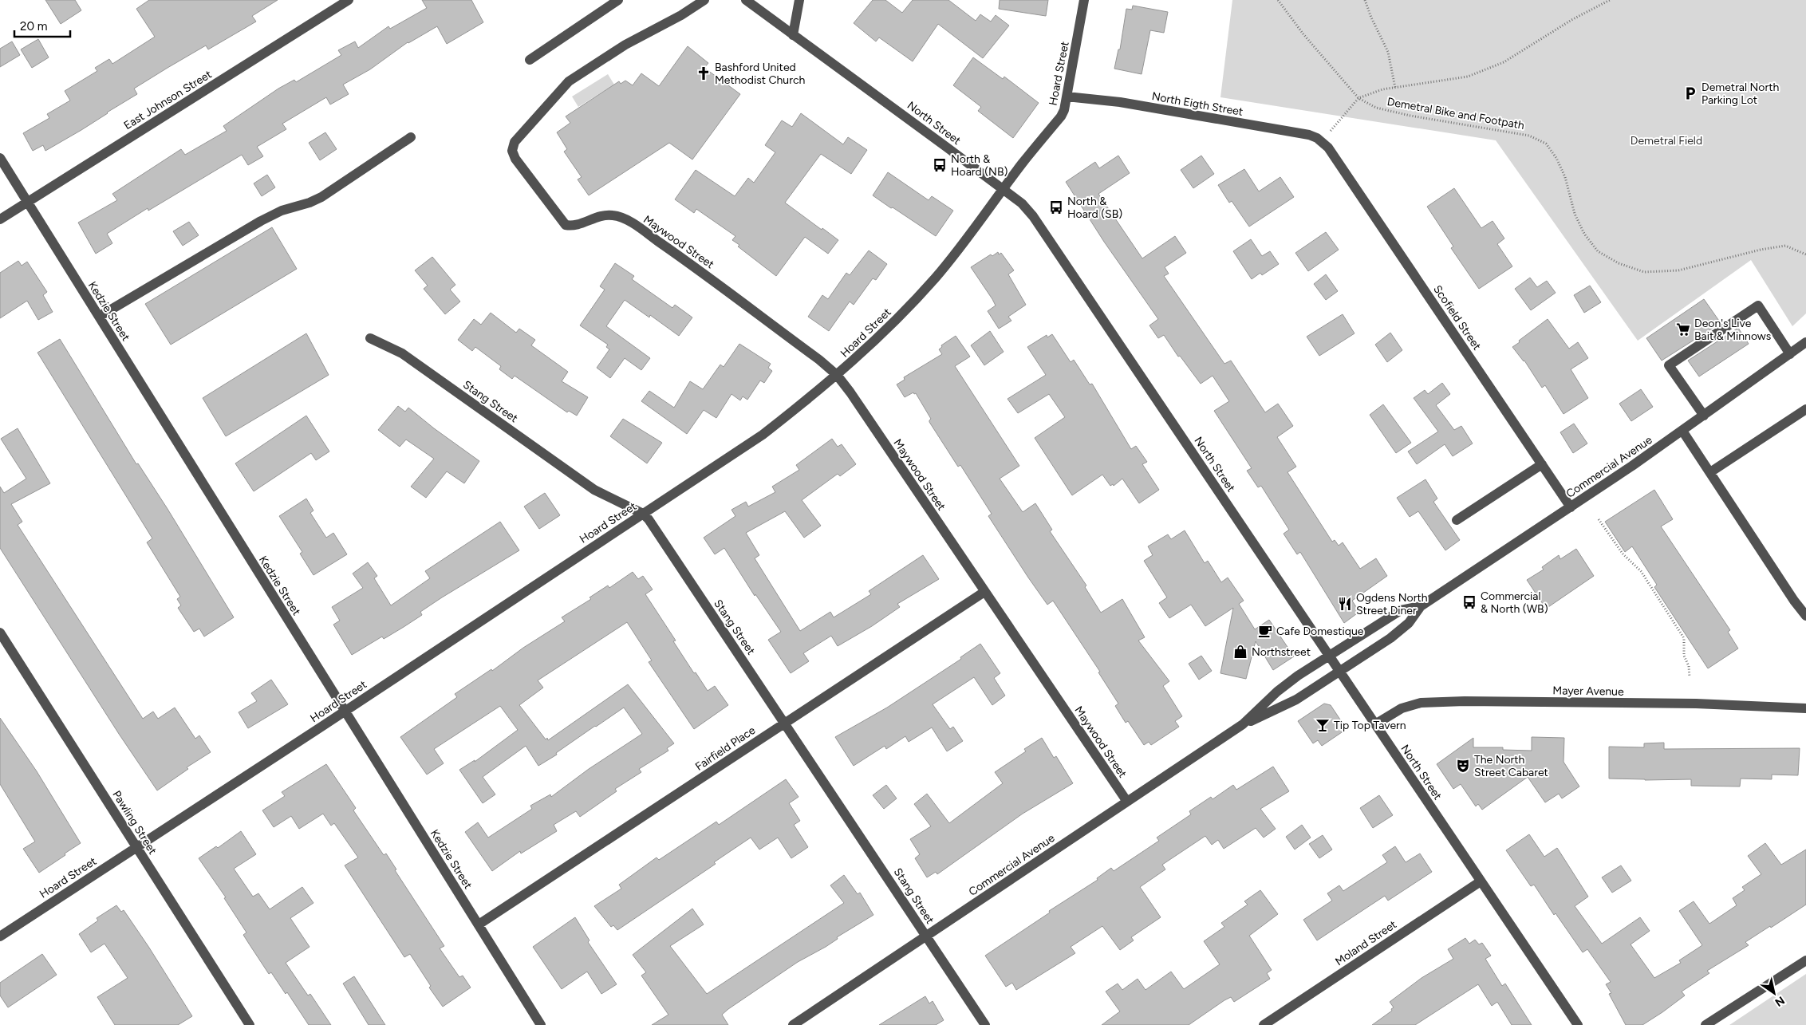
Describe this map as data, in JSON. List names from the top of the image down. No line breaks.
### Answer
{"streets":{"street":["Hoard Street","East Johnson Street","North Eigth Street","North Street","Maywood Street","Kedzie Street","Scofield Street","Stang Street","Commercial Avenue","Mayer Avenue","Fairfield Place","Pawling Street","Moland Street"],"path":["Demetral Bike and Footpath"]},"crossings":[["Hoard Street","North Eigth Street"],["Hoard Street","North Street"],["Hoard Street","Maywood Street"],["Hoard Street","Kedzie Street"],["Hoard Street","Stang Street"],["Hoard Street","Pawling Street"],["East Johnson Street","Kedzie Street"],["North Eigth Street","Scofield Street"],["North Street","Commercial Avenue"],["North Street","Mayer Avenue"],["North Street","Moland Street"],["Maywood Street","Commercial Avenue"],["Maywood Street","Fairfield Place"],["Kedzie Street","Fairfield Place"],["Scofield Street","Commercial Avenue"],["Stang Street","Commercial Avenue"],["Stang Street","Fairfield Place"]],"parks":["Demetral Field"],"places":{"church":["Bashford United Methodist Church"],"parking":["Demetral North Parking Lot"],"bus stop":["North & Hoard (NB)","North & Hoard (SB)","Commercial & North (WB)"],"supermarket":["Deon's Live Bait & Minnows"],"restaurant":["Ogdens North Street Diner"],"cafe":["Cafe Domestique"],"shop":["Northstreet"],"bar":["Tip Top Tavern"],"theatre":["The North Street Cabaret"]},"scale_bar":"20 m","north":"bottom right"}
